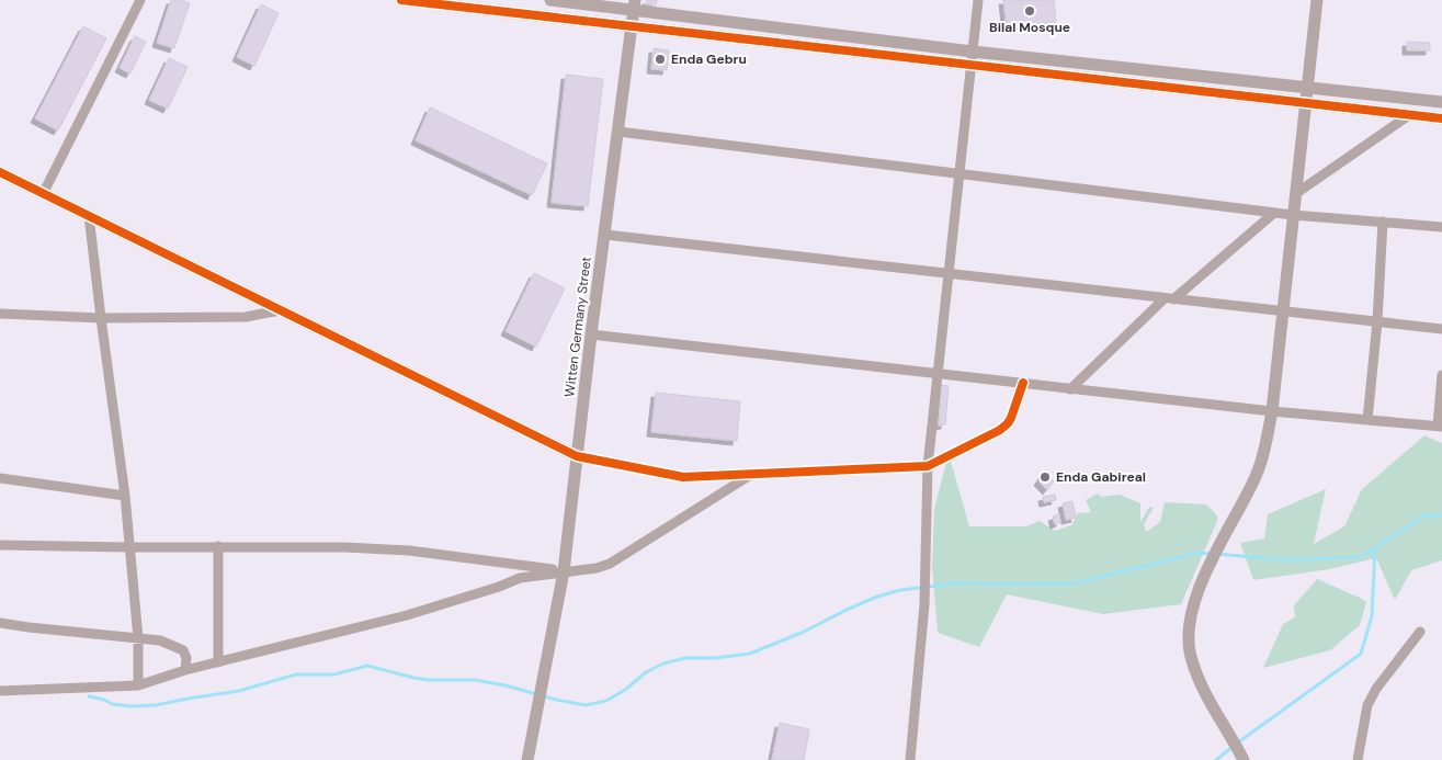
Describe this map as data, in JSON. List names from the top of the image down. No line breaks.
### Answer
{"streets":{"street":["Witten Germany Street"]},"places":["Bilal Mosque","Enda Gebru","Enda Gabireal"]}
